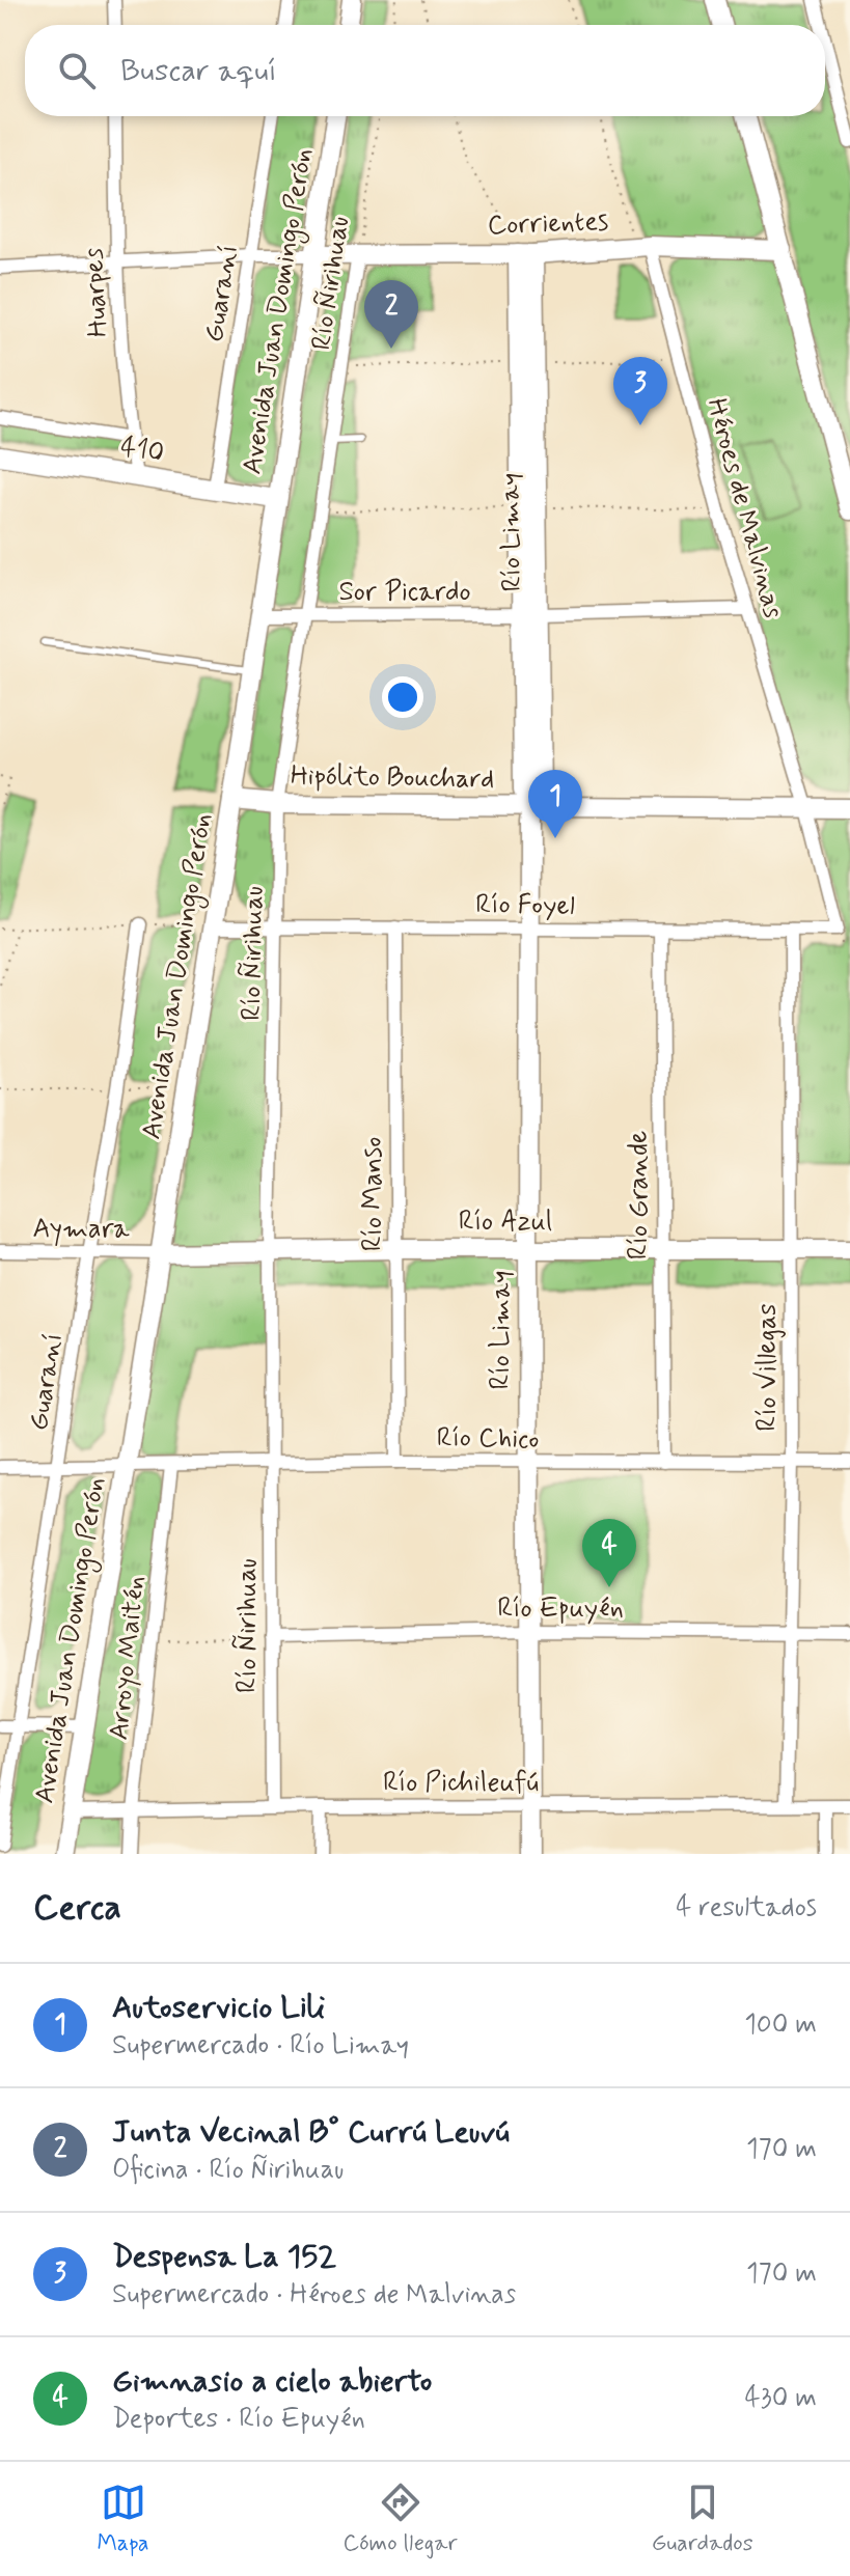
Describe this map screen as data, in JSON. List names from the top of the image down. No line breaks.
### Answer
{"streets":{"street":["Corrientes","Río Ñirihuau","Huarpes","Guaraní","Avenida Juan Domingo Perón","410","Héroes de Malvinas","Río Limay","Sor Picardo","Hipólito Bouchard","Río Foyel","Río Manso","Río Grande","Río Azul","Aymara","Río Villegas","Río Chico","Río Epuyén","Arroyo Maitén","Río Pichileufú"]},"crossings":[["Corrientes","Río Ñirihuau"],["Corrientes","Avenida Juan Domingo Perón"],["Corrientes","Héroes de Malvinas"],["Corrientes","Río Limay"],["Río Ñirihuau","Sor Picardo"],["Río Ñirihuau","Hipólito Bouchard"],["Río Ñirihuau","Río Foyel"],["Río Ñirihuau","Río Azul"],["Río Ñirihuau","Río Chico"],["Río Ñirihuau","Río Epuyén"],["Río Ñirihuau","Río Pichileufú"],["Huarpes","410"],["Guaraní","410"],["Guaraní","Aymara"],["Guaraní","Río Chico"],["Avenida Juan Domingo Perón","410"],["Avenida Juan Domingo Perón","Sor Picardo"],["Avenida Juan Domingo Perón","Hipólito Bouchard"],["Avenida Juan Domingo Perón","Río Foyel"],["Avenida Juan Domingo Perón","Río Azul"],["Avenida Juan Domingo Perón","Aymara"],["Avenida Juan Domingo Perón","Río Chico"],["Avenida Juan Domingo Perón","Río Pichileufú"],["Héroes de Malvinas","Sor Picardo"],["Héroes de Malvinas","Hipólito Bouchard"],["Héroes de Malvinas","Río Foyel"],["Río Limay","Sor Picardo"],["Río Limay","Hipólito Bouchard"],["Río Limay","Río Foyel"],["Río Limay","Río Azul"],["Río Limay","Río Chico"],["Río Limay","Río Epuyén"],["Río Limay","Río Pichileufú"],["Río Foyel","Río Manso"],["Río Foyel","Río Grande"],["Río Foyel","Río Villegas"],["Río Manso","Río Azul"],["Río Manso","Río Chico"],["Río Grande","Río Azul"],["Río Grande","Río Chico"],["Río Azul","Aymara"],["Río Azul","Río Villegas"],["Río Villegas","Río Chico"],["Río Villegas","Río Epuyén"],["Río Villegas","Río Pichileufú"],["Río Chico","Arroyo Maitén"],["Arroyo Maitén","Río Pichileufú"]],"page":{"search":"Buscar aquí","pins":["2","3","1","4"],"heading":["Cerca","4 resultados"],"list":[{"mark":"1","name":"Autoservicio Lili","note":"Supermercado · Río Limay","value":"100 m"},{"mark":"2","name":"Junta Vecinal B° Currú Leuvú","note":"Oficina · Río Ñirihuau","value":"170 m"},{"mark":"3","name":"Despensa La 152","note":"Supermercado · Héroes de Malvinas","value":"170 m"},{"mark":"4","name":"Gimnasio a cielo abierto","note":"Deportes · Río Epuyén","value":"430 m"}],"nav":["Mapa","Cómo llegar","Guardados"]}}
